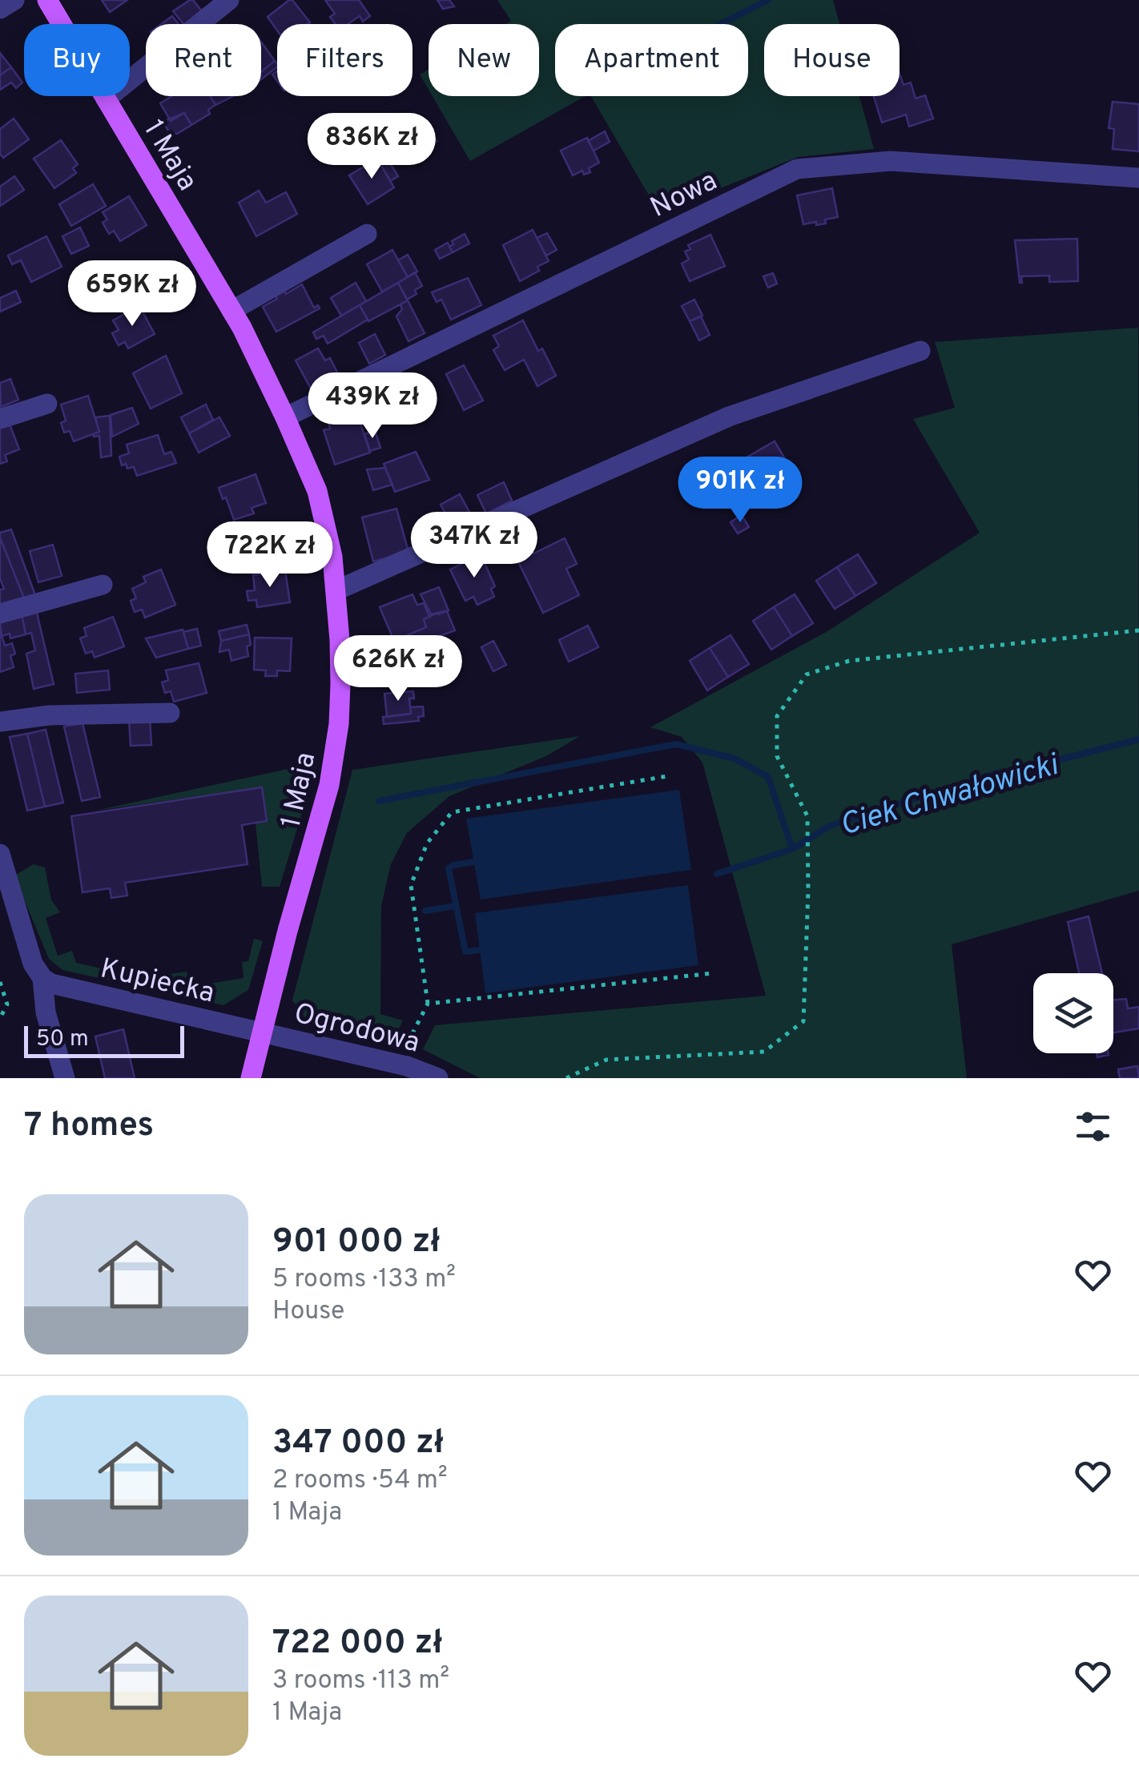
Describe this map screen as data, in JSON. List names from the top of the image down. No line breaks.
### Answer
{"streets":{"main road":["1 Maja"],"street":["Nowa","Kupiecka","Ogrodowa"]},"crossings":[["1 Maja","Nowa"],["1 Maja","Kupiecka"],["1 Maja","Ogrodowa"],["Kupiecka","Ogrodowa"]],"water":["Ciek Chwałowicki"],"scale_bar":"50 m","page":{"chip":["Buy","Rent","Filters","New","Apartment","House"],"price":["836K zł","659K zł","439K zł","901K zł","347K zł","722K zł","626K zł"],"scale":"50 m","heading":"7 homes","list":[{"name":"901 000 zł","note":"5 rooms · 133 m² · House"},{"name":"347 000 zł","note":"2 rooms · 54 m² · 1 Maja"},{"name":"722 000 zł","note":"3 rooms · 113 m² · 1 Maja"}]}}
